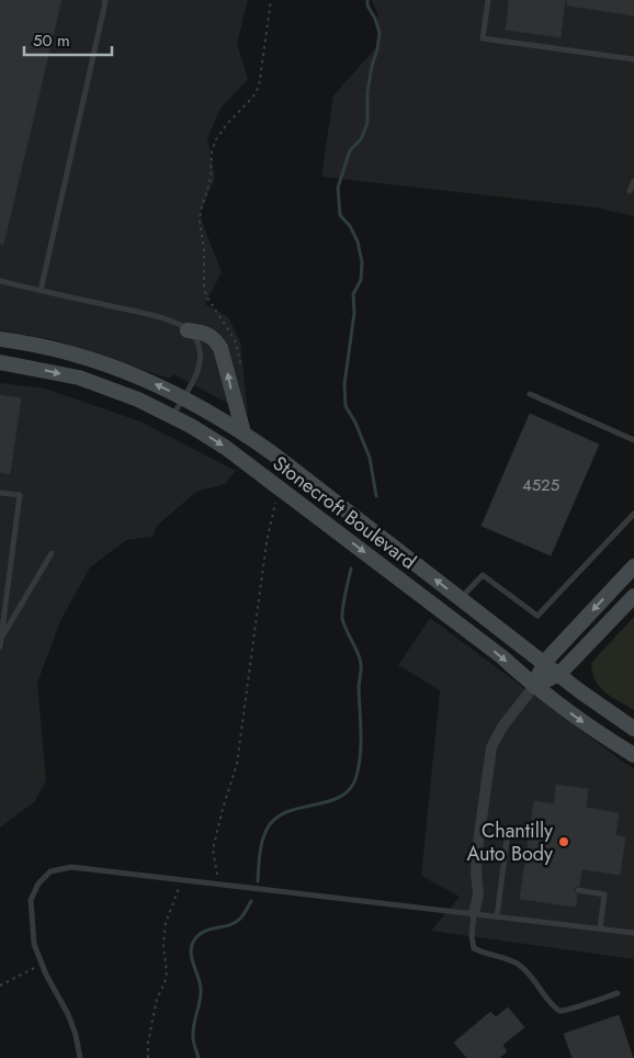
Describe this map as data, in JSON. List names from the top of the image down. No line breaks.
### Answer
{"streets":{"main road":["Stonecroft Boulevard"]},"places":["Chantilly Auto Body"],"house_numbers":["4525"],"scale_bar":"50 m"}
